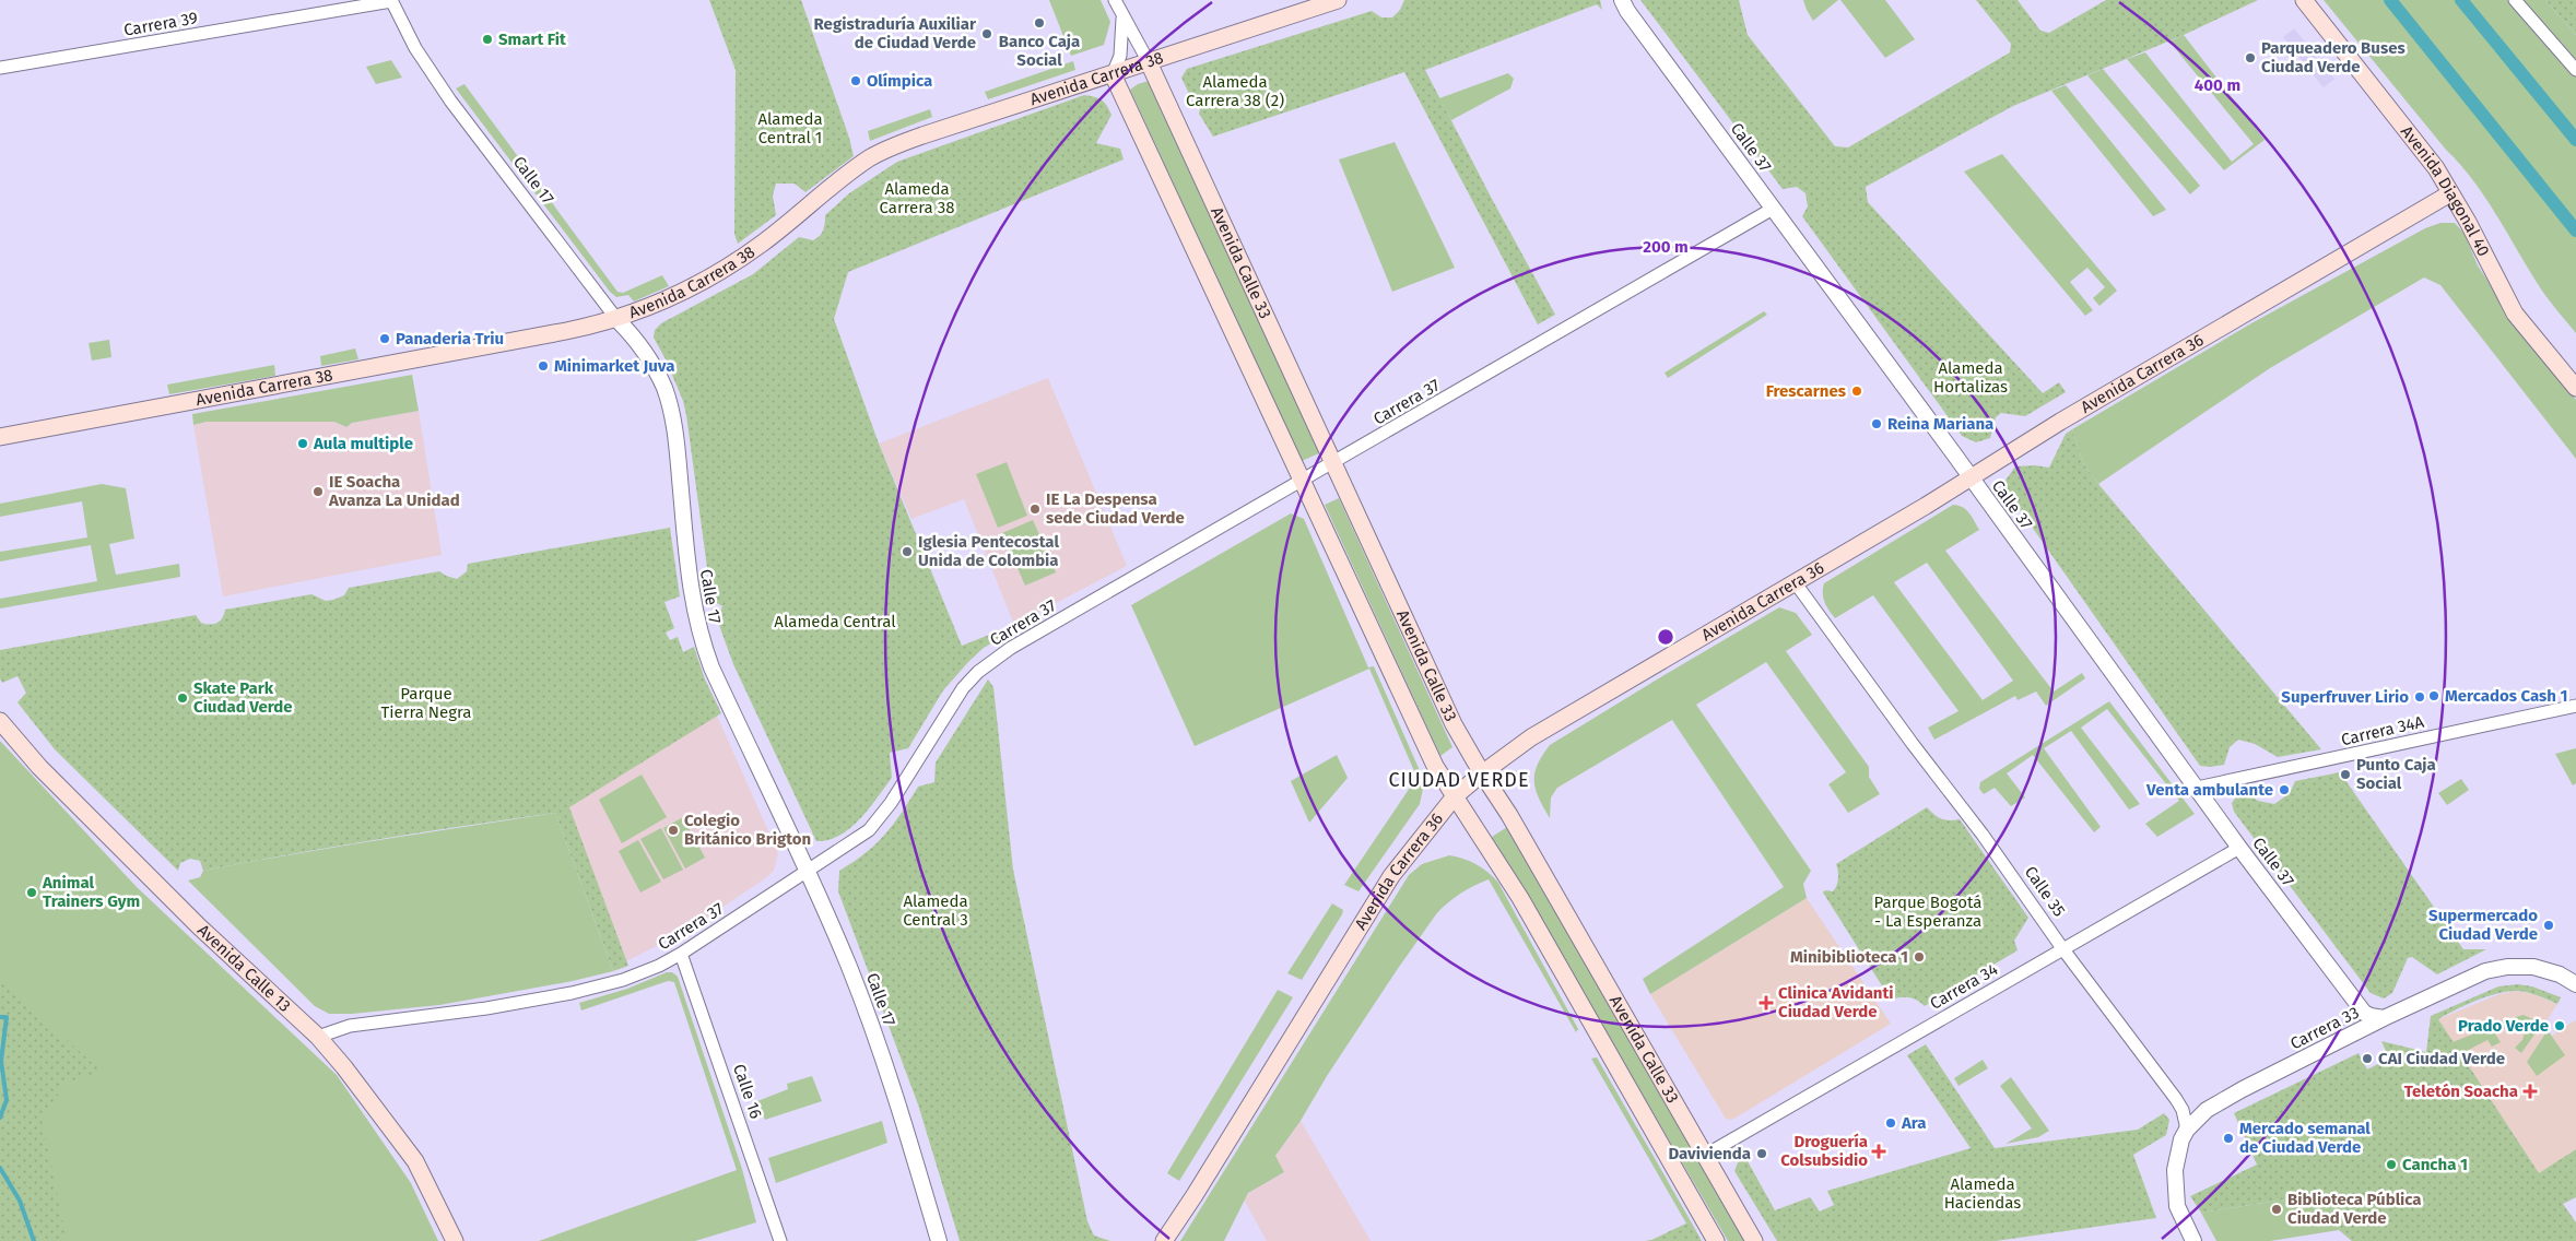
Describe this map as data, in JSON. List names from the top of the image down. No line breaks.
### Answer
{"streets":{"main road":["Avenida Carrera 38","Avenida Diagonal 40","Avenida Calle 33","Avenida Carrera 36","Avenida Calle 13"],"street":["Carrera 39","Calle 37","Calle 17","Carrera 37","Carrera 34A","Calle 35","Carrera 34","Carrera 33","Calle 16"]},"crossings":[["Carrera 39","Calle 17"],["Avenida Carrera 38","Calle 17"],["Avenida Carrera 38","Avenida Calle 33"],["Calle 37","Avenida Carrera 36"],["Calle 37","Carrera 37"],["Calle 37","Carrera 34A"],["Calle 37","Carrera 34"],["Calle 37","Carrera 33"],["Calle 17","Carrera 37"],["Avenida Diagonal 40","Avenida Carrera 36"],["Avenida Calle 33","Avenida Carrera 36"],["Avenida Calle 33","Carrera 37"],["Avenida Calle 33","Carrera 34"],["Avenida Carrera 36","Calle 35"],["Carrera 37","Avenida Calle 13"],["Carrera 37","Calle 16"],["Calle 35","Carrera 34"],["Calle 35","Carrera 33"]],"districts":["CIUDAD VERDE"],"parks":["Alameda Carrera 38 (2)","Alameda Central 1","Alameda Carrera 38","Alameda Hortalizas","Alameda Central","Parque Tierra Negra","Alameda Central 3","Parque Bogotá - La Esperanza","Alameda Haciendas"],"places":{"other":["Banco Caja Social","Registraduría Auxiliar de Ciudad Verde","Smart Fit","Parqueadero Buses Ciudad Verde","Olímpica","Panaderia Triu","Minimarket Juva","Frescarnes","Reina Mariana","Aula multiple","IE Soacha Avanza La Unidad","IE La Despensa sede Ciudad Verde","Iglesia Pentecostal Unida de Colombia","Mercados Cash 1","Superfruver Lirio","Skate Park Ciudad Verde","Punto Caja Social","Venta ambulante","Colegio Británico Brigton","Animal Trainers Gym","Supermercado Ciudad Verde","Minibiblioteca 1","Prado Verde","CAI Ciudad Verde","Ara","Mercado semanal de Ciudad Verde","Davivienda","Cancha 1","Biblioteca Pública Ciudad Verde"],"health":["Clinica Avidanti Ciudad Verde","Teletón Soacha","Droguería Colsubsidio"]},"rings":["400 m","200 m"]}
